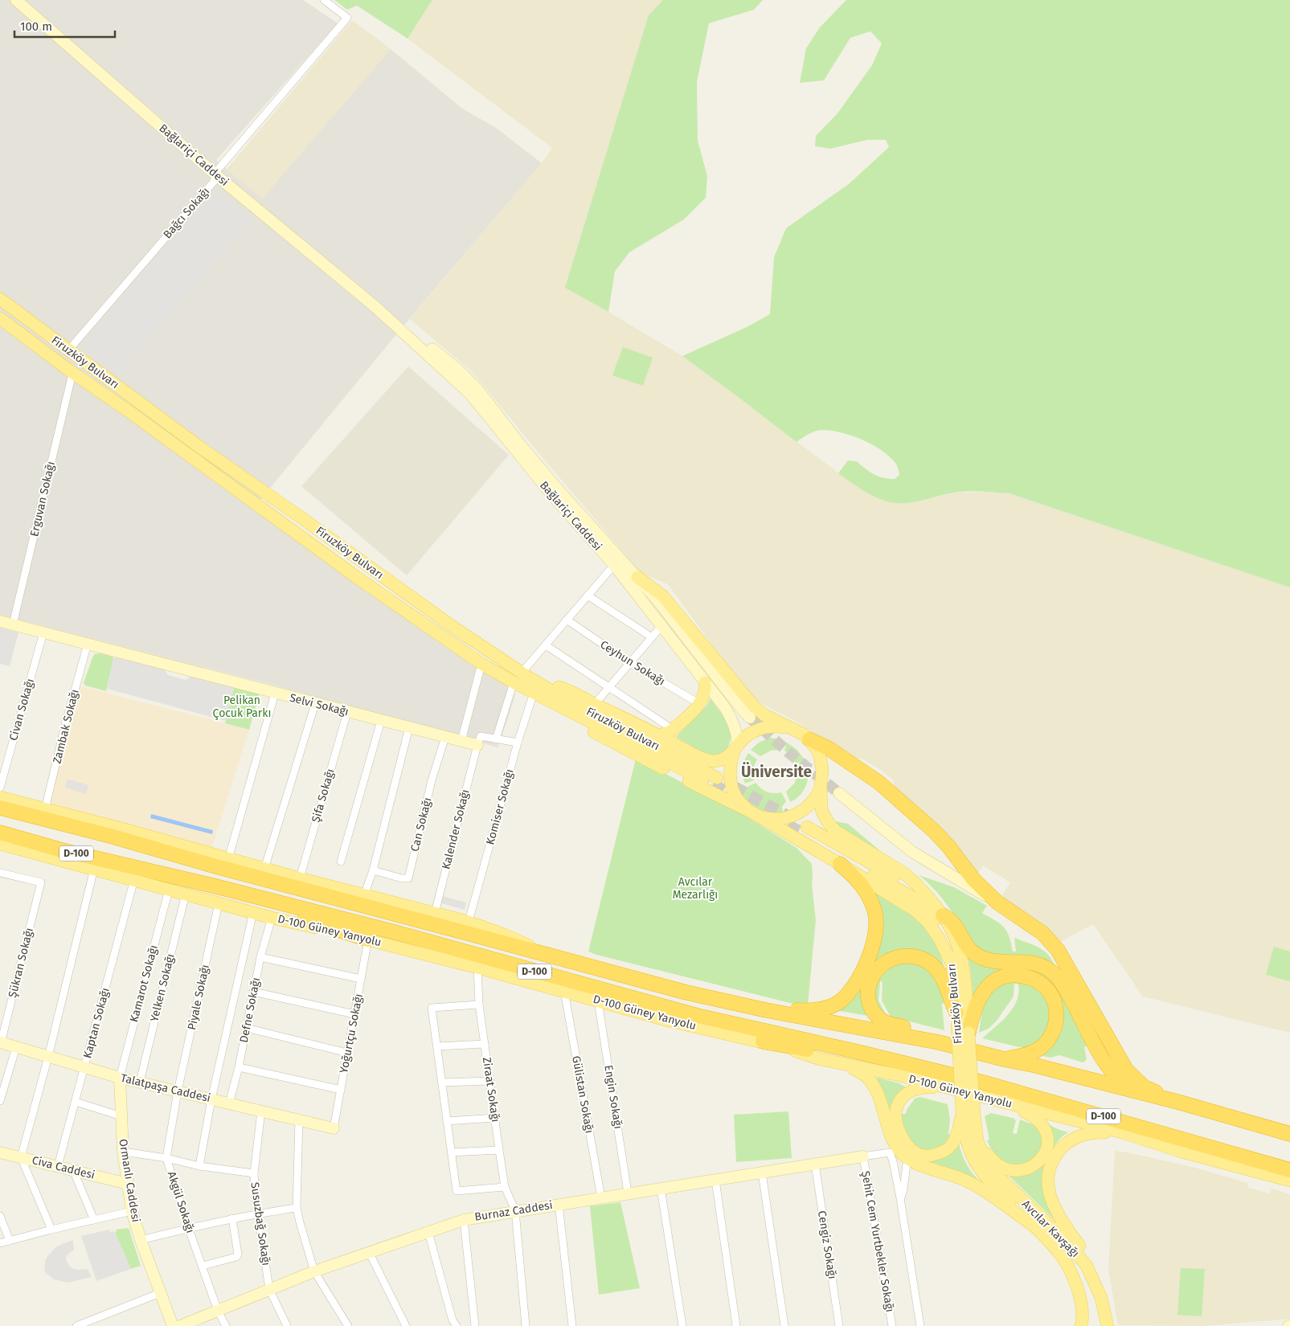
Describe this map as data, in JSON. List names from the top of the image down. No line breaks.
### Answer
{"streets":{"highway":["D-100"],"main road":["Bağlariçi Caddesi","Firuzköy Bulvarı","Selvi Sokağı","D-100 Güney Yanyolu","Talatpaşa Caddesi","Civa Caddesi","Ormanlı Caddesi","Burnaz Caddesi","Avcılar Kavşağı"],"street":["Bağcı Sokağı","Erguvan Sokağı","Ceyhun Sokağı","Civan Sokağı","Zambak Sokağı","Şifa Sokağı","Komiser Sokağı","Can Sokağı","Kalender Sokağı","Şükran Sokağı","Kamarot Sokağı","Yelken Sokağı","Piyale Sokağı","Defne Sokağı","Kaptan Sokağı","Yoğurtçu Sokağı","Ziraat Sokağı","Gülistan Sokağı","Engin Sokağı","Akgül Sokağı","Susuzbağ Sokağı","Şehit Cem Yurtbekler Sokağı","Cengiz Sokağı"]},"crossings":[["Bağlariçi Caddesi","Bağcı Sokağı"],["Bağcı Sokağı","Firuzköy Bulvarı"],["Firuzköy Bulvarı","Erguvan Sokağı"],["Firuzköy Bulvarı","Komiser Sokağı"],["Firuzköy Bulvarı","Avcılar Kavşağı"],["Erguvan Sokağı","Selvi Sokağı"],["Selvi Sokağı","Civan Sokağı"],["Selvi Sokağı","Zambak Sokağı"],["Selvi Sokağı","Şifa Sokağı"],["Selvi Sokağı","Can Sokağı"],["Selvi Sokağı","Kalender Sokağı"],["D-100 Güney Yanyolu","Kamarot Sokağı"],["D-100 Güney Yanyolu","Yelken Sokağı"],["D-100 Güney Yanyolu","Piyale Sokağı"],["D-100 Güney Yanyolu","Defne Sokağı"],["D-100 Güney Yanyolu","Kaptan Sokağı"],["D-100 Güney Yanyolu","Yoğurtçu Sokağı"],["D-100 Güney Yanyolu","Ziraat Sokağı"],["D-100 Güney Yanyolu","Gülistan Sokağı"],["D-100 Güney Yanyolu","Engin Sokağı"],["Şükran Sokağı","Talatpaşa Caddesi"],["Kamarot Sokağı","Talatpaşa Caddesi"],["Kamarot Sokağı","Ormanlı Caddesi"],["Yelken Sokağı","Talatpaşa Caddesi"],["Piyale Sokağı","Talatpaşa Caddesi"],["Piyale Sokağı","Akgül Sokağı"],["Defne Sokağı","Talatpaşa Caddesi"],["Kaptan Sokağı","Talatpaşa Caddesi"],["Kaptan Sokağı","Civa Caddesi"],["Yoğurtçu Sokağı","Talatpaşa Caddesi"],["Talatpaşa Caddesi","Ormanlı Caddesi"],["Talatpaşa Caddesi","Akgül Sokağı"],["Talatpaşa Caddesi","Susuzbağ Sokağı"],["Ziraat Sokağı","Burnaz Caddesi"],["Gülistan Sokağı","Burnaz Caddesi"],["Engin Sokağı","Burnaz Caddesi"],["Civa Caddesi","Ormanlı Caddesi"],["Akgül Sokağı","Burnaz Caddesi"],["Burnaz Caddesi","Susuzbağ Sokağı"],["Burnaz Caddesi","Şehit Cem Yurtbekler Sokağı"],["Burnaz Caddesi","Cengiz Sokağı"]],"districts":["Üniversite"],"parks":["Pelikan Çocuk Parkı","Avcılar Mezarlığı"],"scale_bar":"100 m"}
